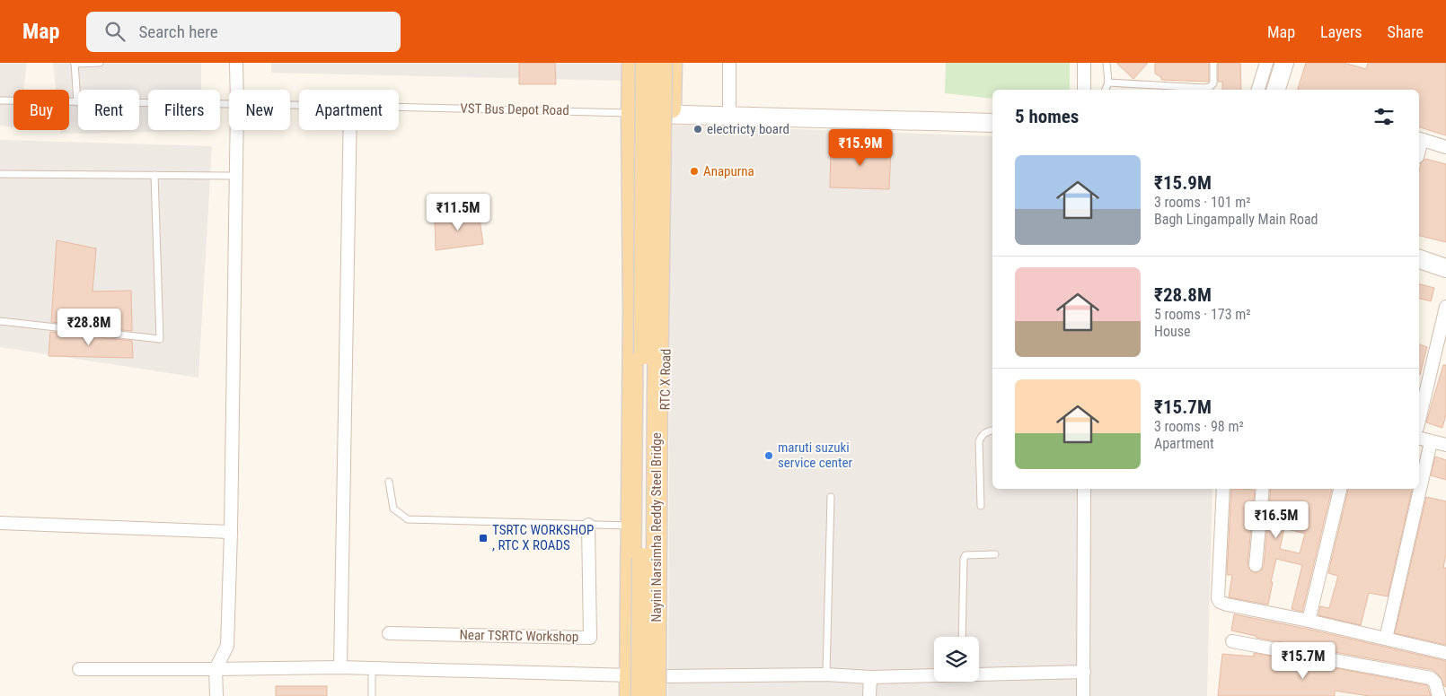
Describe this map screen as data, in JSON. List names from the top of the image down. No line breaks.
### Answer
{"streets":{"main road":["RTC X Road","Nayini Narsimha Reddy Steel Bridge"],"street":["Near TSRTC Workshop"],"lane":["VST Bus Depot Road"]},"places":{"other":["electricty board","Anapurna","maruti suzuki service center"],"transit":["TSRTC WORKSHOP , RTC X ROADS"]},"page":{"header":"Map","search":"Search here","nav":["Map","Layers","Share"],"chip":["Buy","Rent","Filters","New","Apartment"],"heading":"5 homes","price":["₹15.9M","₹11.5M","₹28.8M","₹16.5M","₹15.7M"],"list":[{"name":"₹15.9M","note":"3 rooms · 101 m² · Bagh Lingampally Main Road"},{"name":"₹28.8M","note":"5 rooms · 173 m² · House"},{"name":"₹15.7M","note":"3 rooms · 98 m² · Apartment"}]}}
